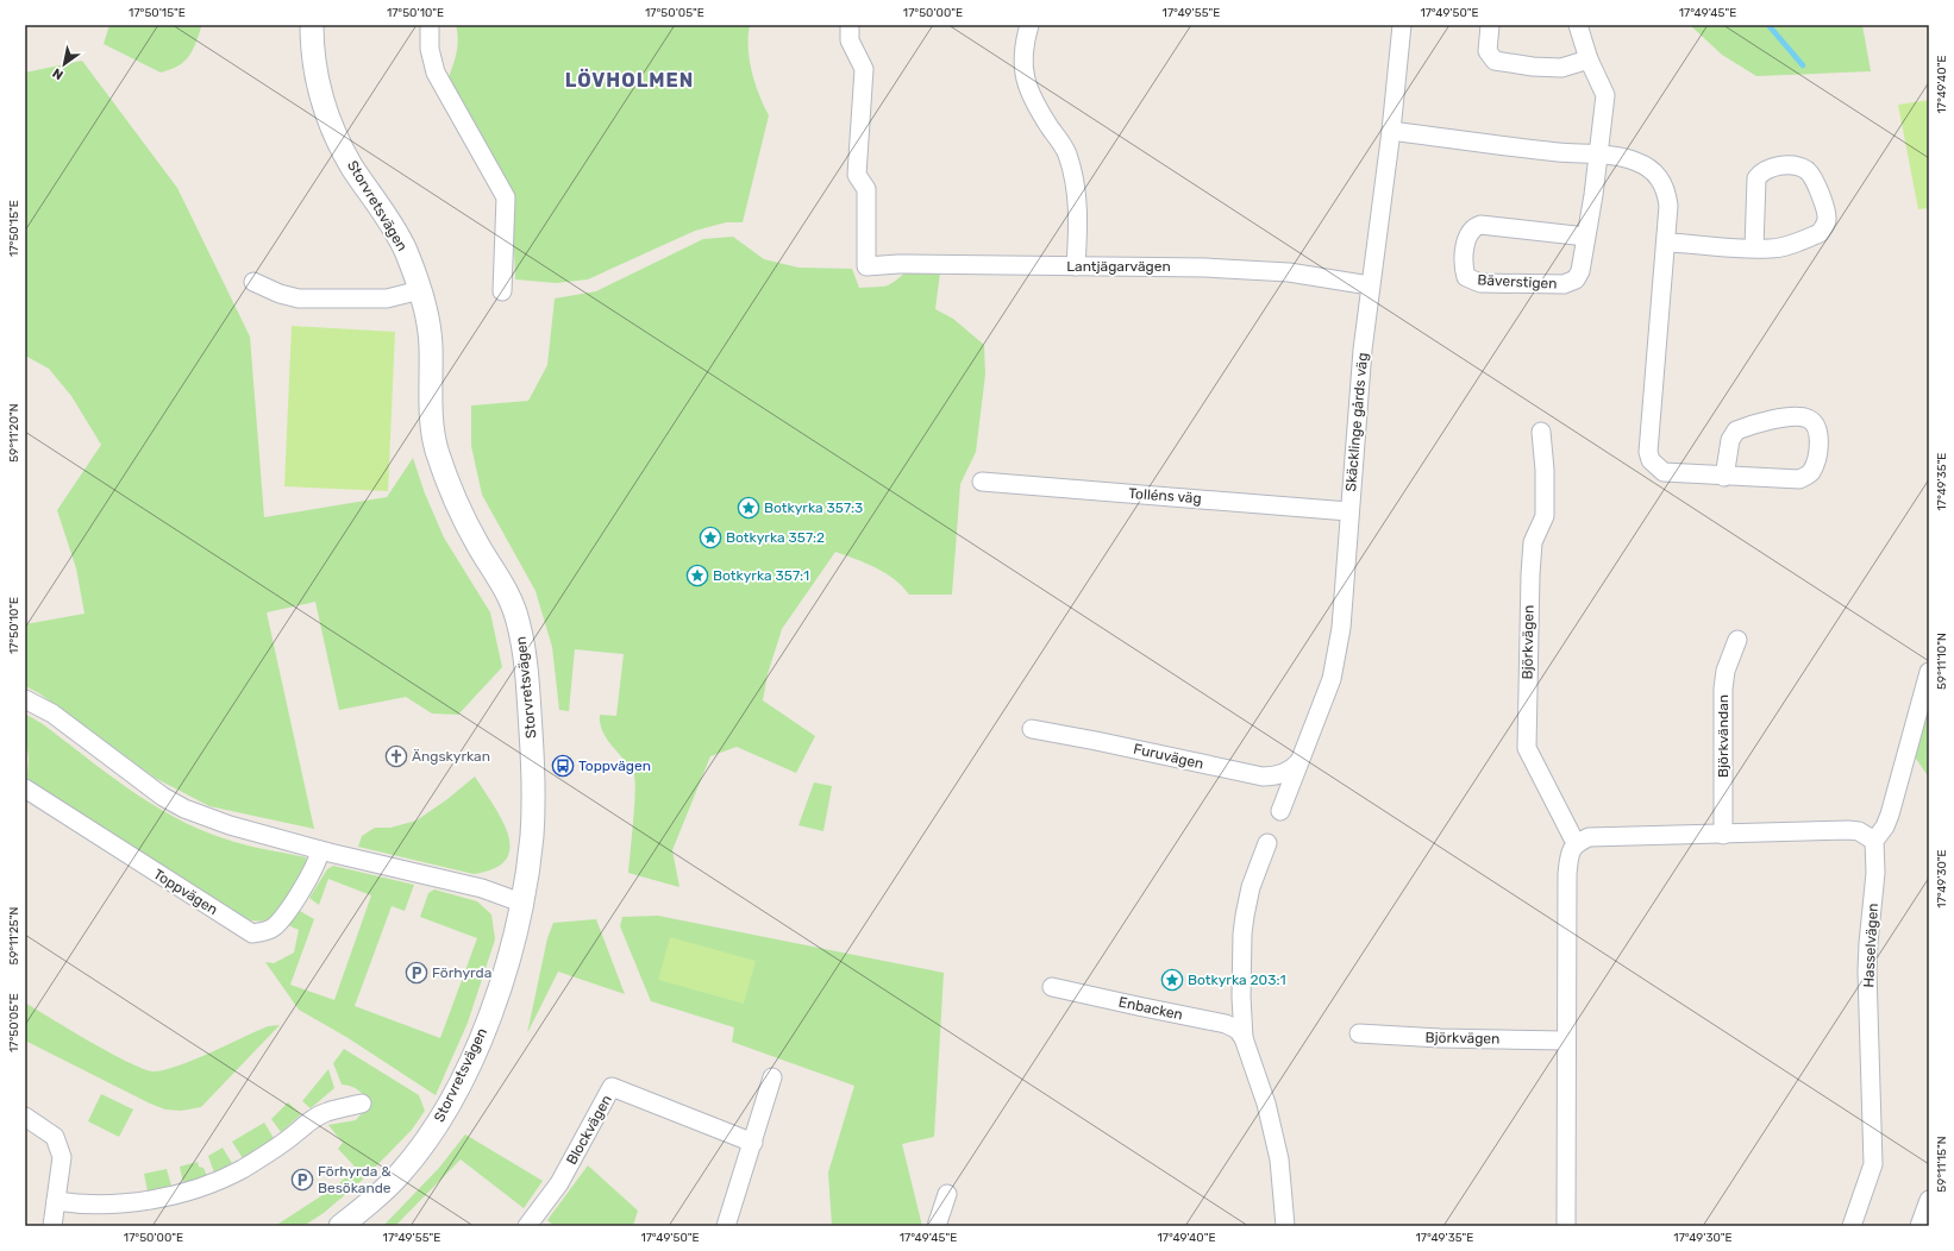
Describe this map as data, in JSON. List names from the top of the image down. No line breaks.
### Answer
{"streets":{"street":["Storvretsvägen","Lantjägarvägen","Bäverstigen","Skäcklinge gårds väg","Tolléns väg","Björkvägen","Björkvändan","Furuvägen","Toppvägen","Hasselvägen","Enbacken","Blockvägen"]},"crossings":[["Lantjägarvägen","Skäcklinge gårds väg"],["Skäcklinge gårds väg","Tolléns väg"],["Skäcklinge gårds väg","Furuvägen"]],"districts":["LÖVHOLMEN"],"places":{"place":["Botkyrka 357:3","Botkyrka 357:2","Botkyrka 357:1","Botkyrka 203:1"],"church":["Ängskyrkan"],"bus stop":["Toppvägen"],"parking":["Förhyrda","Förhyrda & Besökande"]},"north":"bottom left","coordinates":["17°50'15\"E","17°50'10\"E","17°50'05\"E","17°50'00\"E","17°49'55\"E","17°49'50\"E","17°49'45\"E","17°49'40\"E","59°11'20\"N","17°49'35\"E","59°11'10\"N","17°49'30\"E","59°11'25\"N","59°11'15\"N"]}
